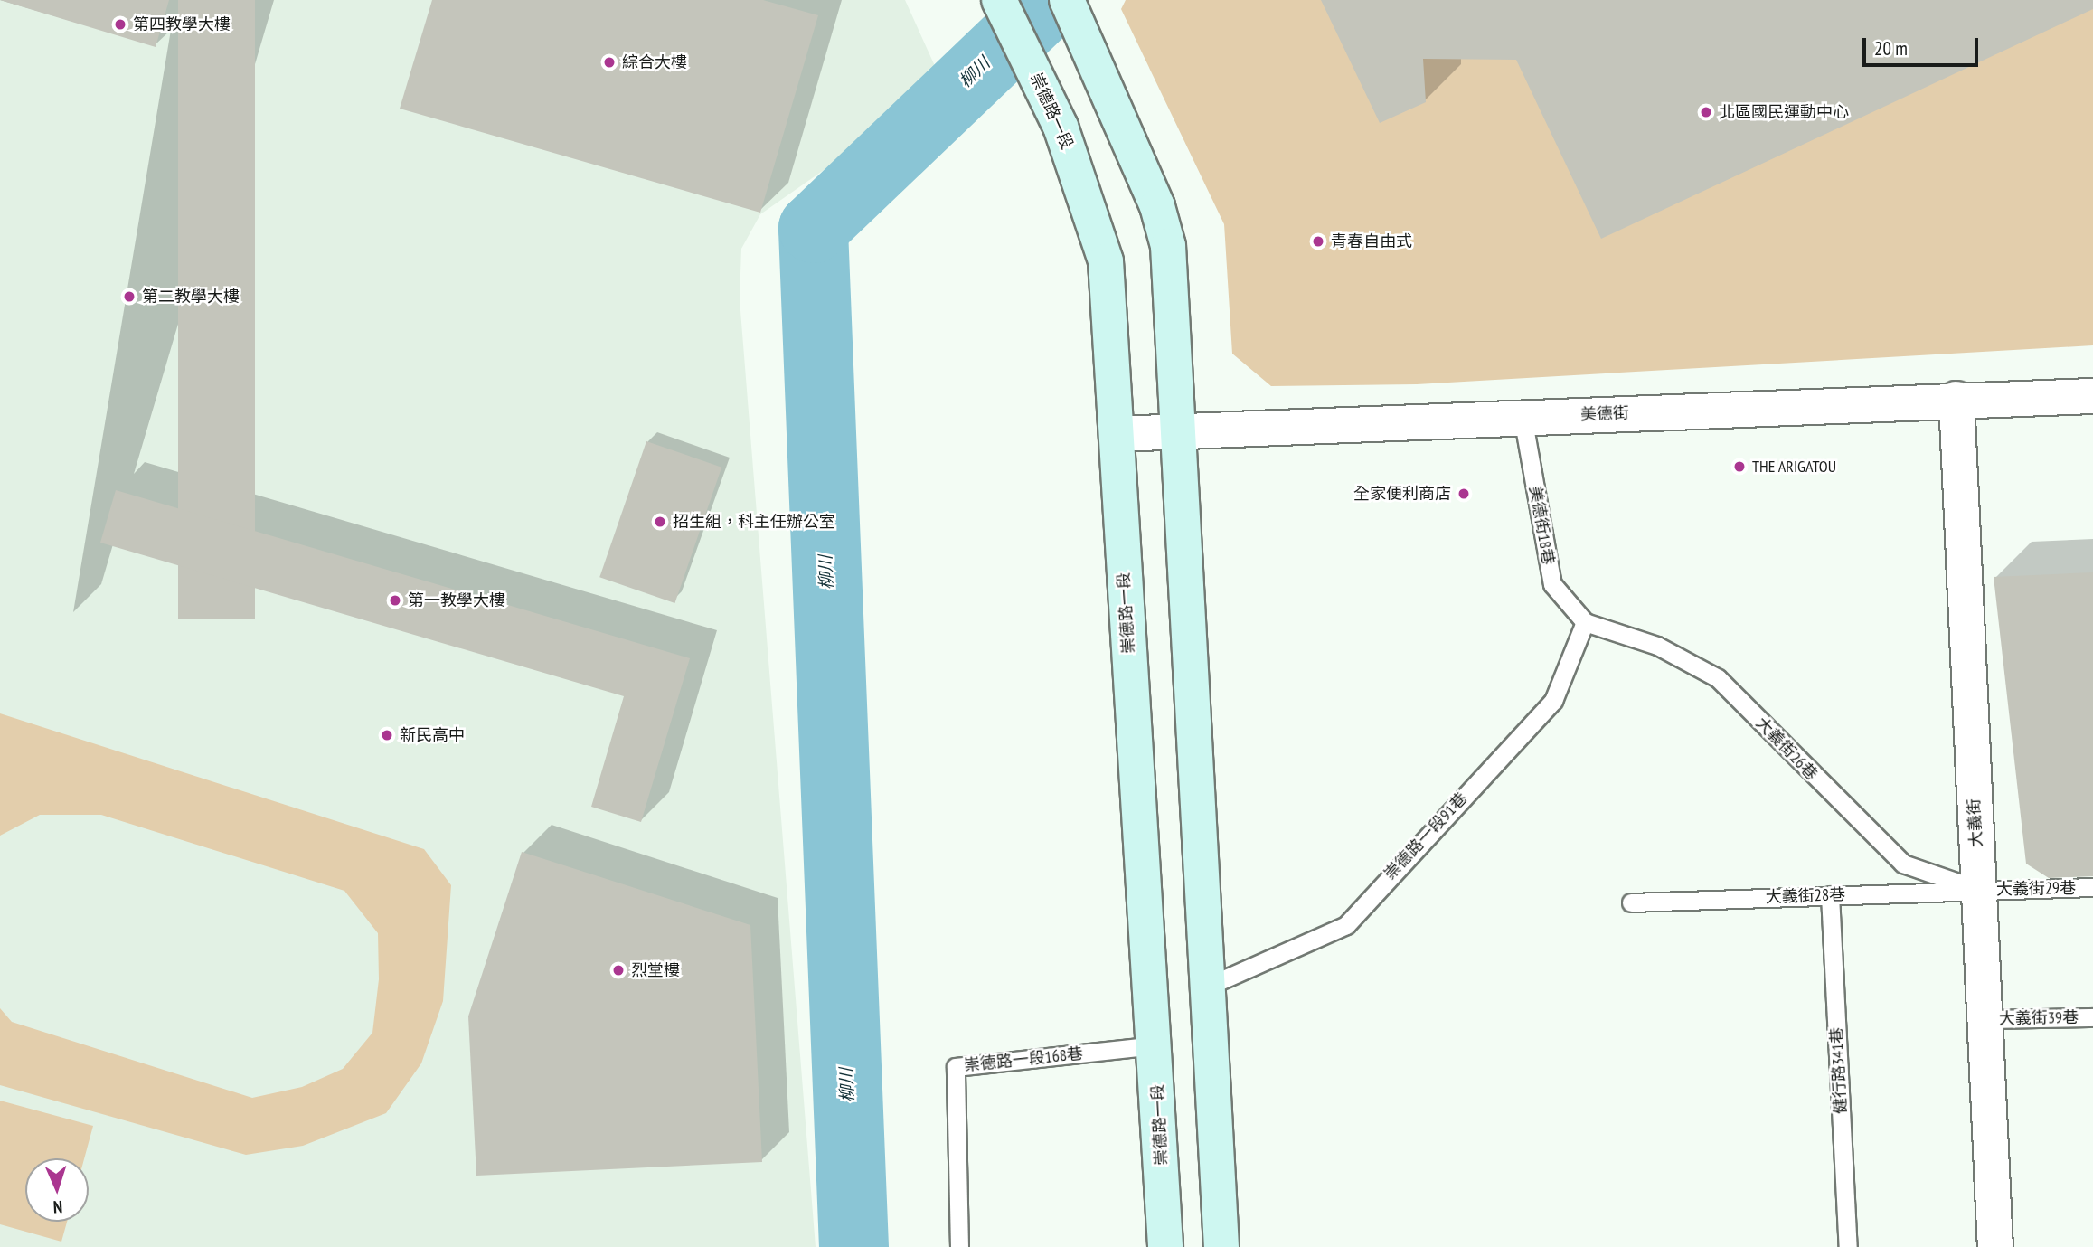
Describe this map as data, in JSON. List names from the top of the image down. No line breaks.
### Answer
{"streets":{"main road":["崇德路一段"],"street":["美德街","大義街"],"lane":["美德街18巷","大義街26巷","崇德路一段91巷","大義街29巷","大義街28巷","大義街39巷","崇德路一段168巷","健行路341巷"]},"crossings":[["崇德路一段","美德街"],["崇德路一段","崇德路一段168巷"],["美德街","美德街18巷"],["美德街","大義街"],["美德街18巷","大義街26巷"],["美德街18巷","崇德路一段91巷"],["大義街26巷","大義街"],["大義街26巷","崇德路一段91巷"],["大義街26巷","大義街29巷"],["大義街26巷","大義街28巷"],["大義街","大義街29巷"],["大義街","大義街28巷"],["大義街","大義街39巷"],["大義街29巷","大義街28巷"],["大義街28巷","健行路341巷"]],"water":["柳川"],"places":["第四教學大樓","綜合大樓","北區國民運動中心","青春自由式","第二教學大樓","THE ARIGATOU","全家便利商店","招生組，科主任辦公室","第一教學大樓","新民高中","烈堂樓"],"scale_bar":"20 m","north":"bottom"}
